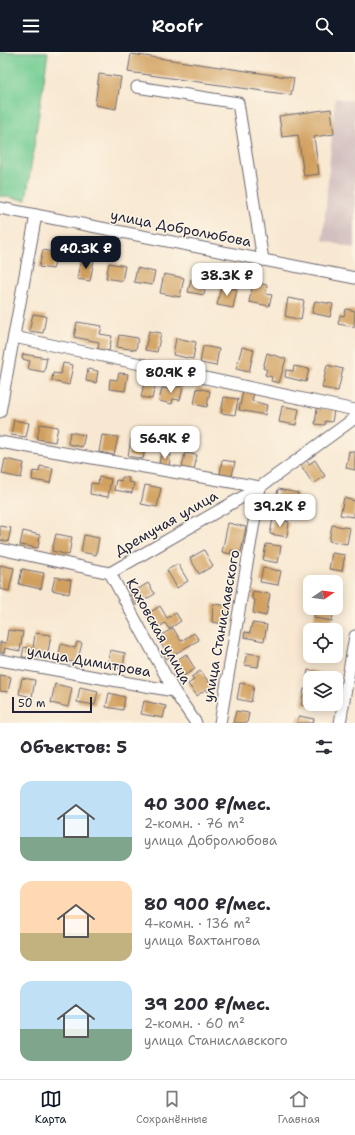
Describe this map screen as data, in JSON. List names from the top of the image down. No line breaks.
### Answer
{"streets":{"street":["улица Добролюбова","Дремучая улица","улица Станиславского","Каховская улица","улица Димитрова"]},"crossings":[["Дремучая улица","улица Станиславского"],["Дремучая улица","Каховская улица"],["Каховская улица","улица Димитрова"]],"scale_bar":"50 m","north":"right","page":{"header":"Roofr","price":["40.3K ₽","38.3K ₽","80.9K ₽","56.9K ₽","39.2K ₽"],"scale":"50 m","heading":"Объектов: 5","list":[{"name":"40 300 ₽/мес.","note":"2-комн. · 76 m² · улица Добролюбова"},{"name":"80 900 ₽/мес.","note":"4-комн. · 136 m² · улица Вахтангова"},{"name":"39 200 ₽/мес.","note":"2-комн. · 60 m² · улица Станиславского"}],"tabs":["Карта","Сохранённые","Главная"]}}
